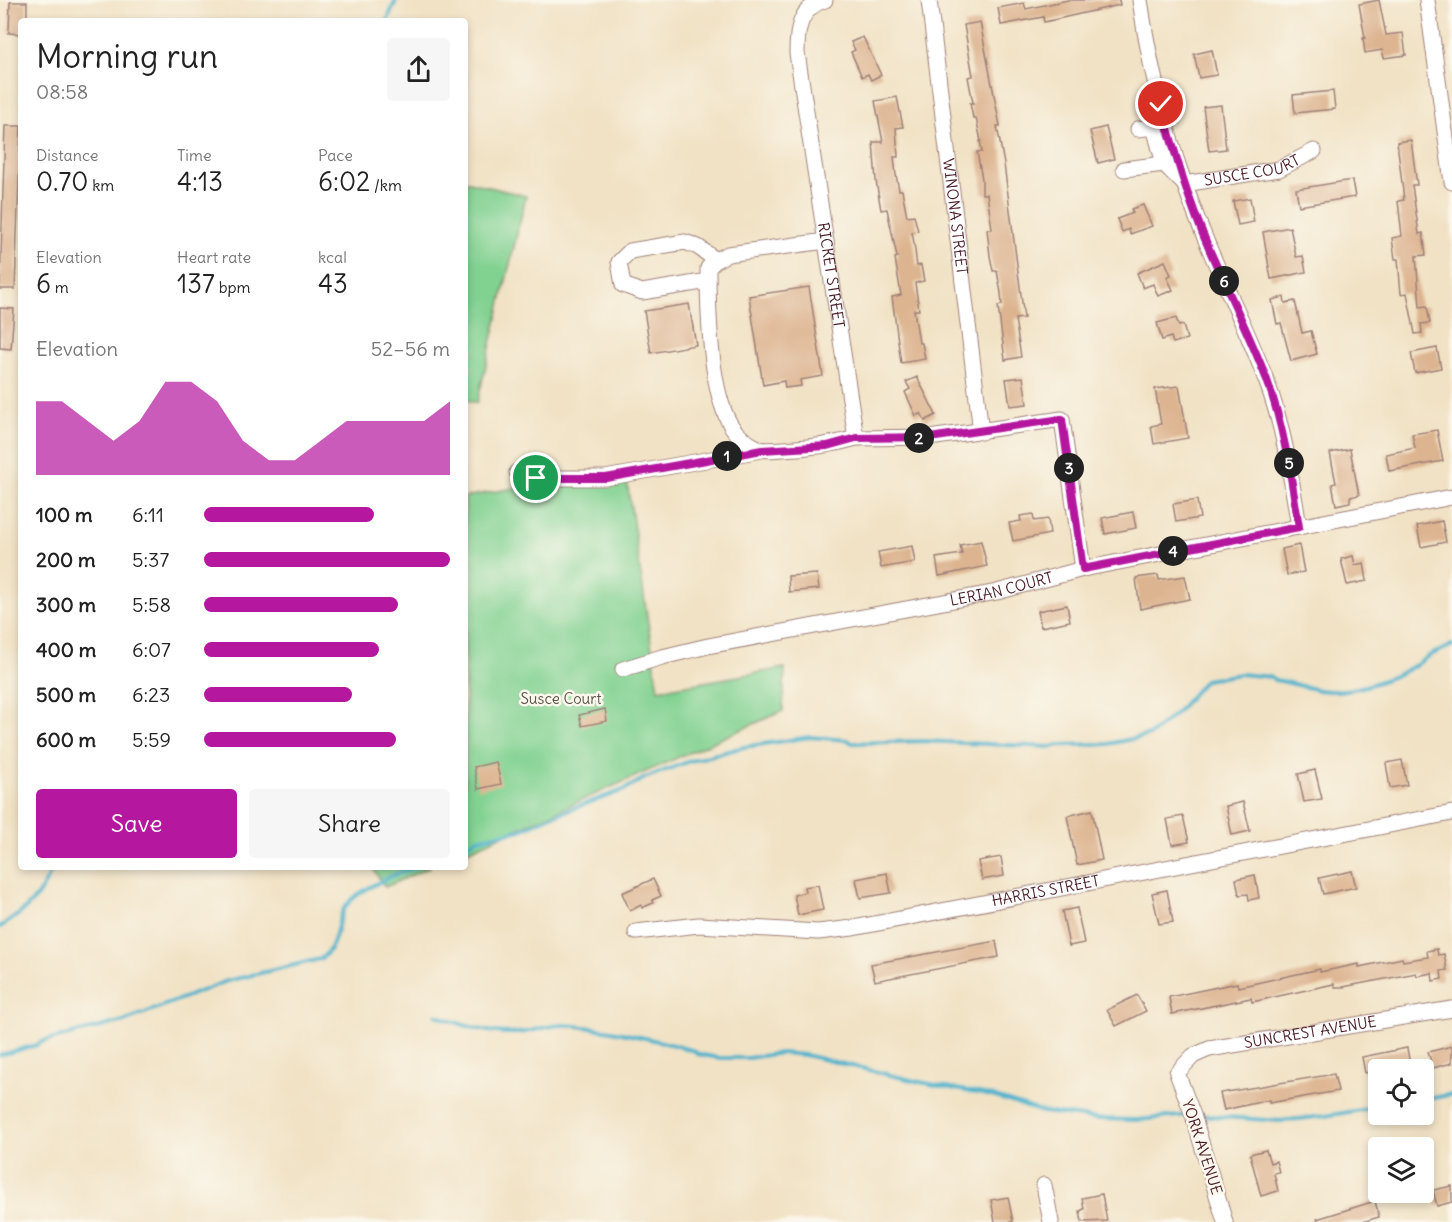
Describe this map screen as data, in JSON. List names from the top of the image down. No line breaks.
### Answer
{"streets":{"street":["SUSCE COURT","WINONA STREET","RICKET STREET","LERIAN COURT","HARRIS STREET","SUNCREST AVENUE","YORK AVENUE"]},"crossings":[["SUNCREST AVENUE","YORK AVENUE"]],"parks":["Susce Court"],"page":{"heading":["Morning run","08:58"],"stats":[["Distance","0.70 km"],["Time","4:13"],["Pace","6:02 /km"],["Elevation","6 m"],["Heart rate","137 bpm"],["kcal","43"]],"pins":["6","2","1","5","3","4"],"chart":["Elevation","52–56 m"],"list":[{"name":"100 m","note":"6:11"},{"name":"200 m","note":"5:37"},{"name":"300 m","note":"5:58"},{"name":"400 m","note":"6:07"},{"name":"500 m","note":"6:23"},{"name":"600 m","note":"5:59"}],"buttons":["Save","Share"]}}
